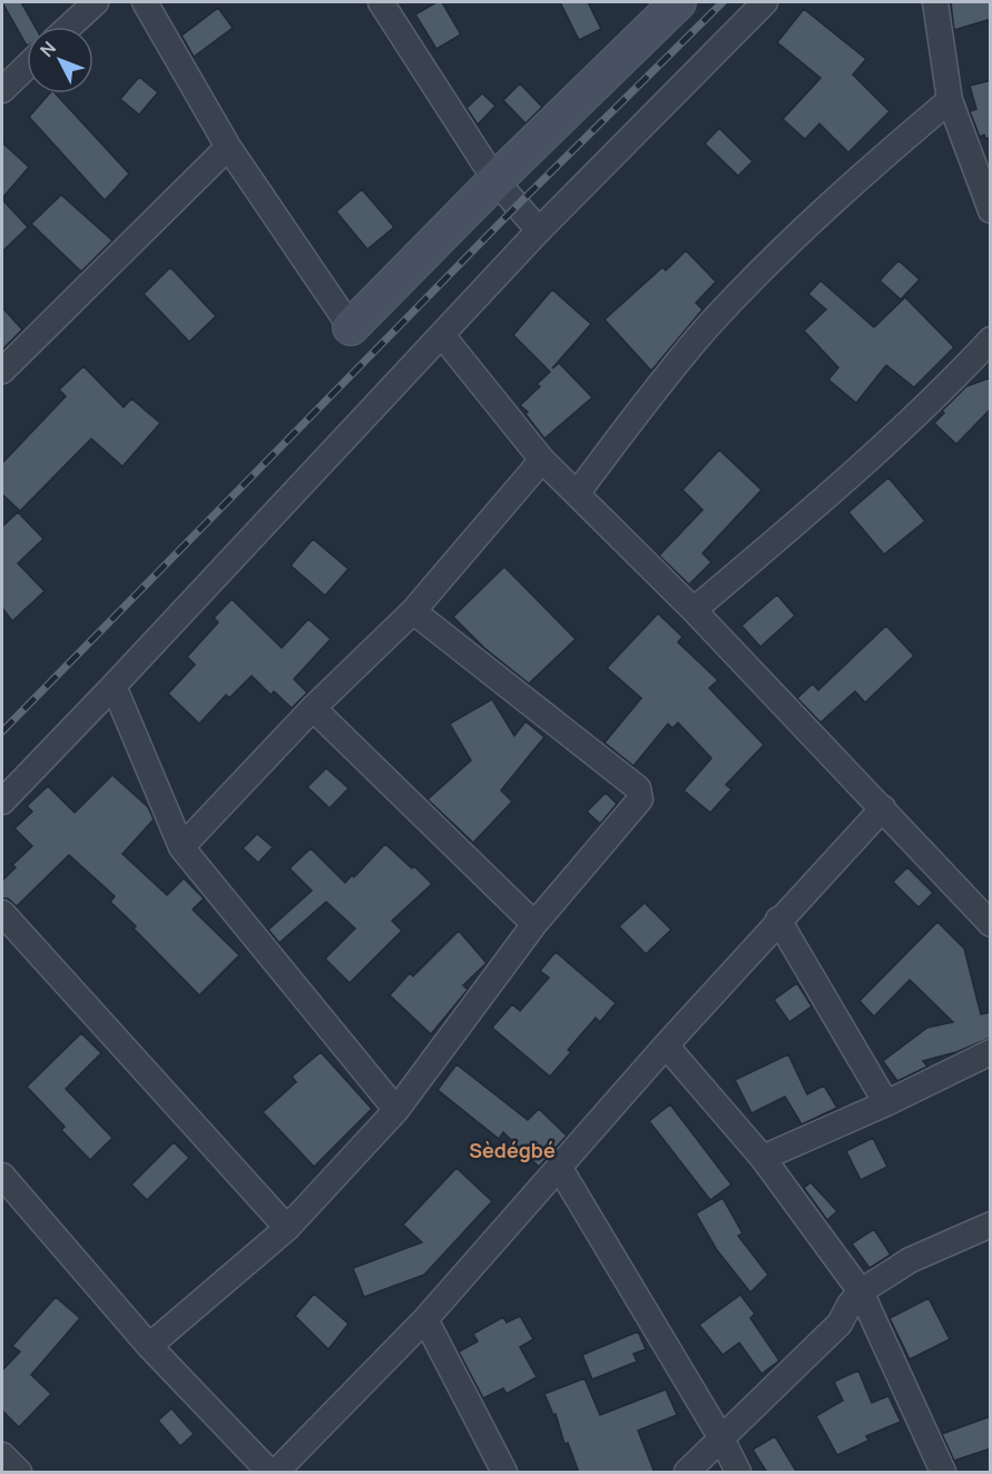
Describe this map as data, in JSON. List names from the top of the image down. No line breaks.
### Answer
{"districts":["Sèdégbé"],"north":"top left"}
